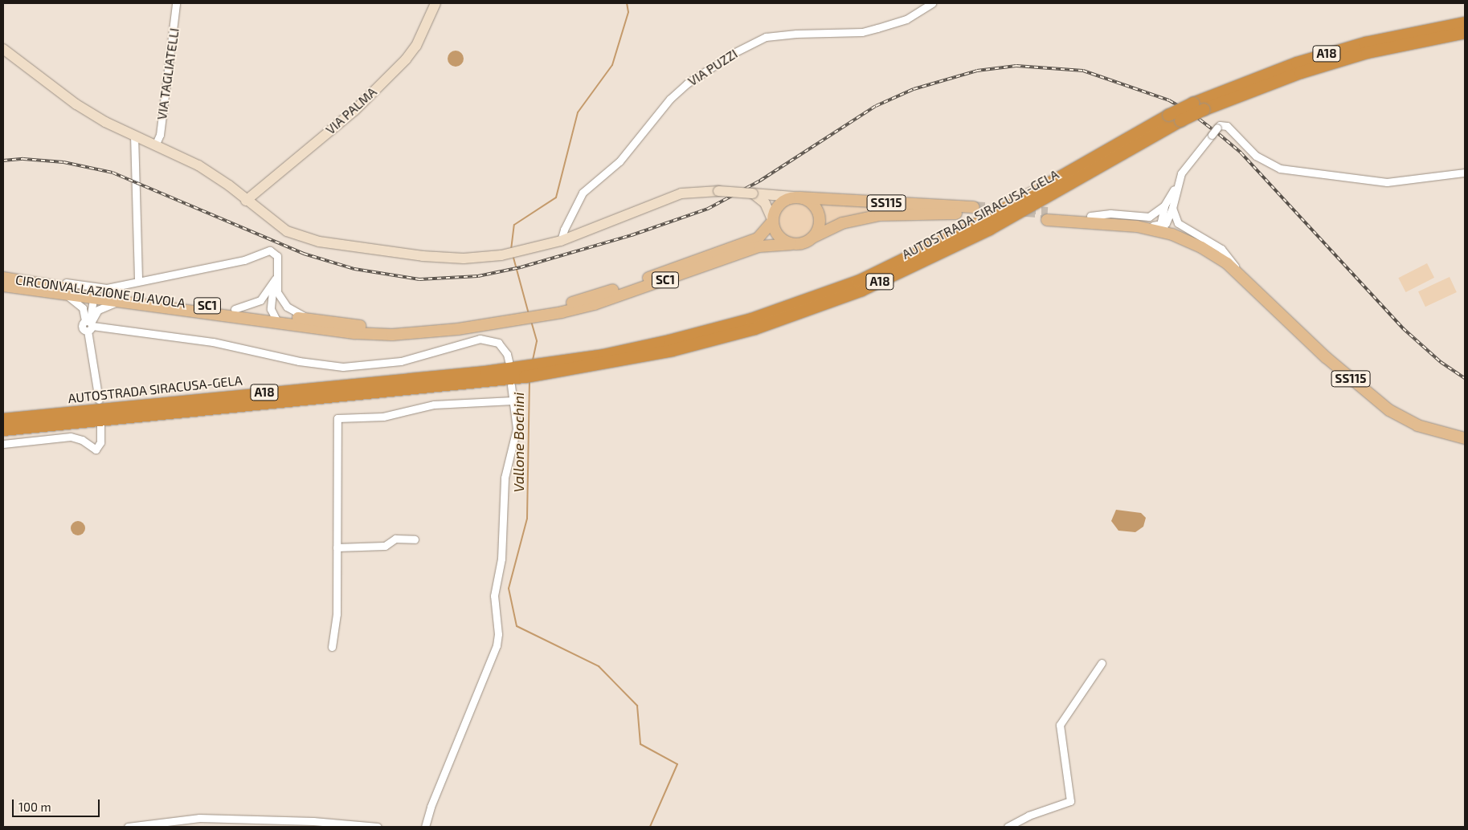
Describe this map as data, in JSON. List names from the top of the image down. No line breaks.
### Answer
{"streets":{"highway":["A18","AUTOSTRADA SIRACUSA-GELA"],"main road":["VIA PALMA","SS115","SC1","CIRCONVALLAZIONE DI AVOLA"],"street":["VIA PUZZI","VIA TAGLIATELLI"]},"crossings":[["A18","AUTOSTRADA SIRACUSA-GELA"],["SS115","SC1"],["SC1","CIRCONVALLAZIONE DI AVOLA"]],"water":["Vallone Bochini"],"scale_bar":"100 m"}
